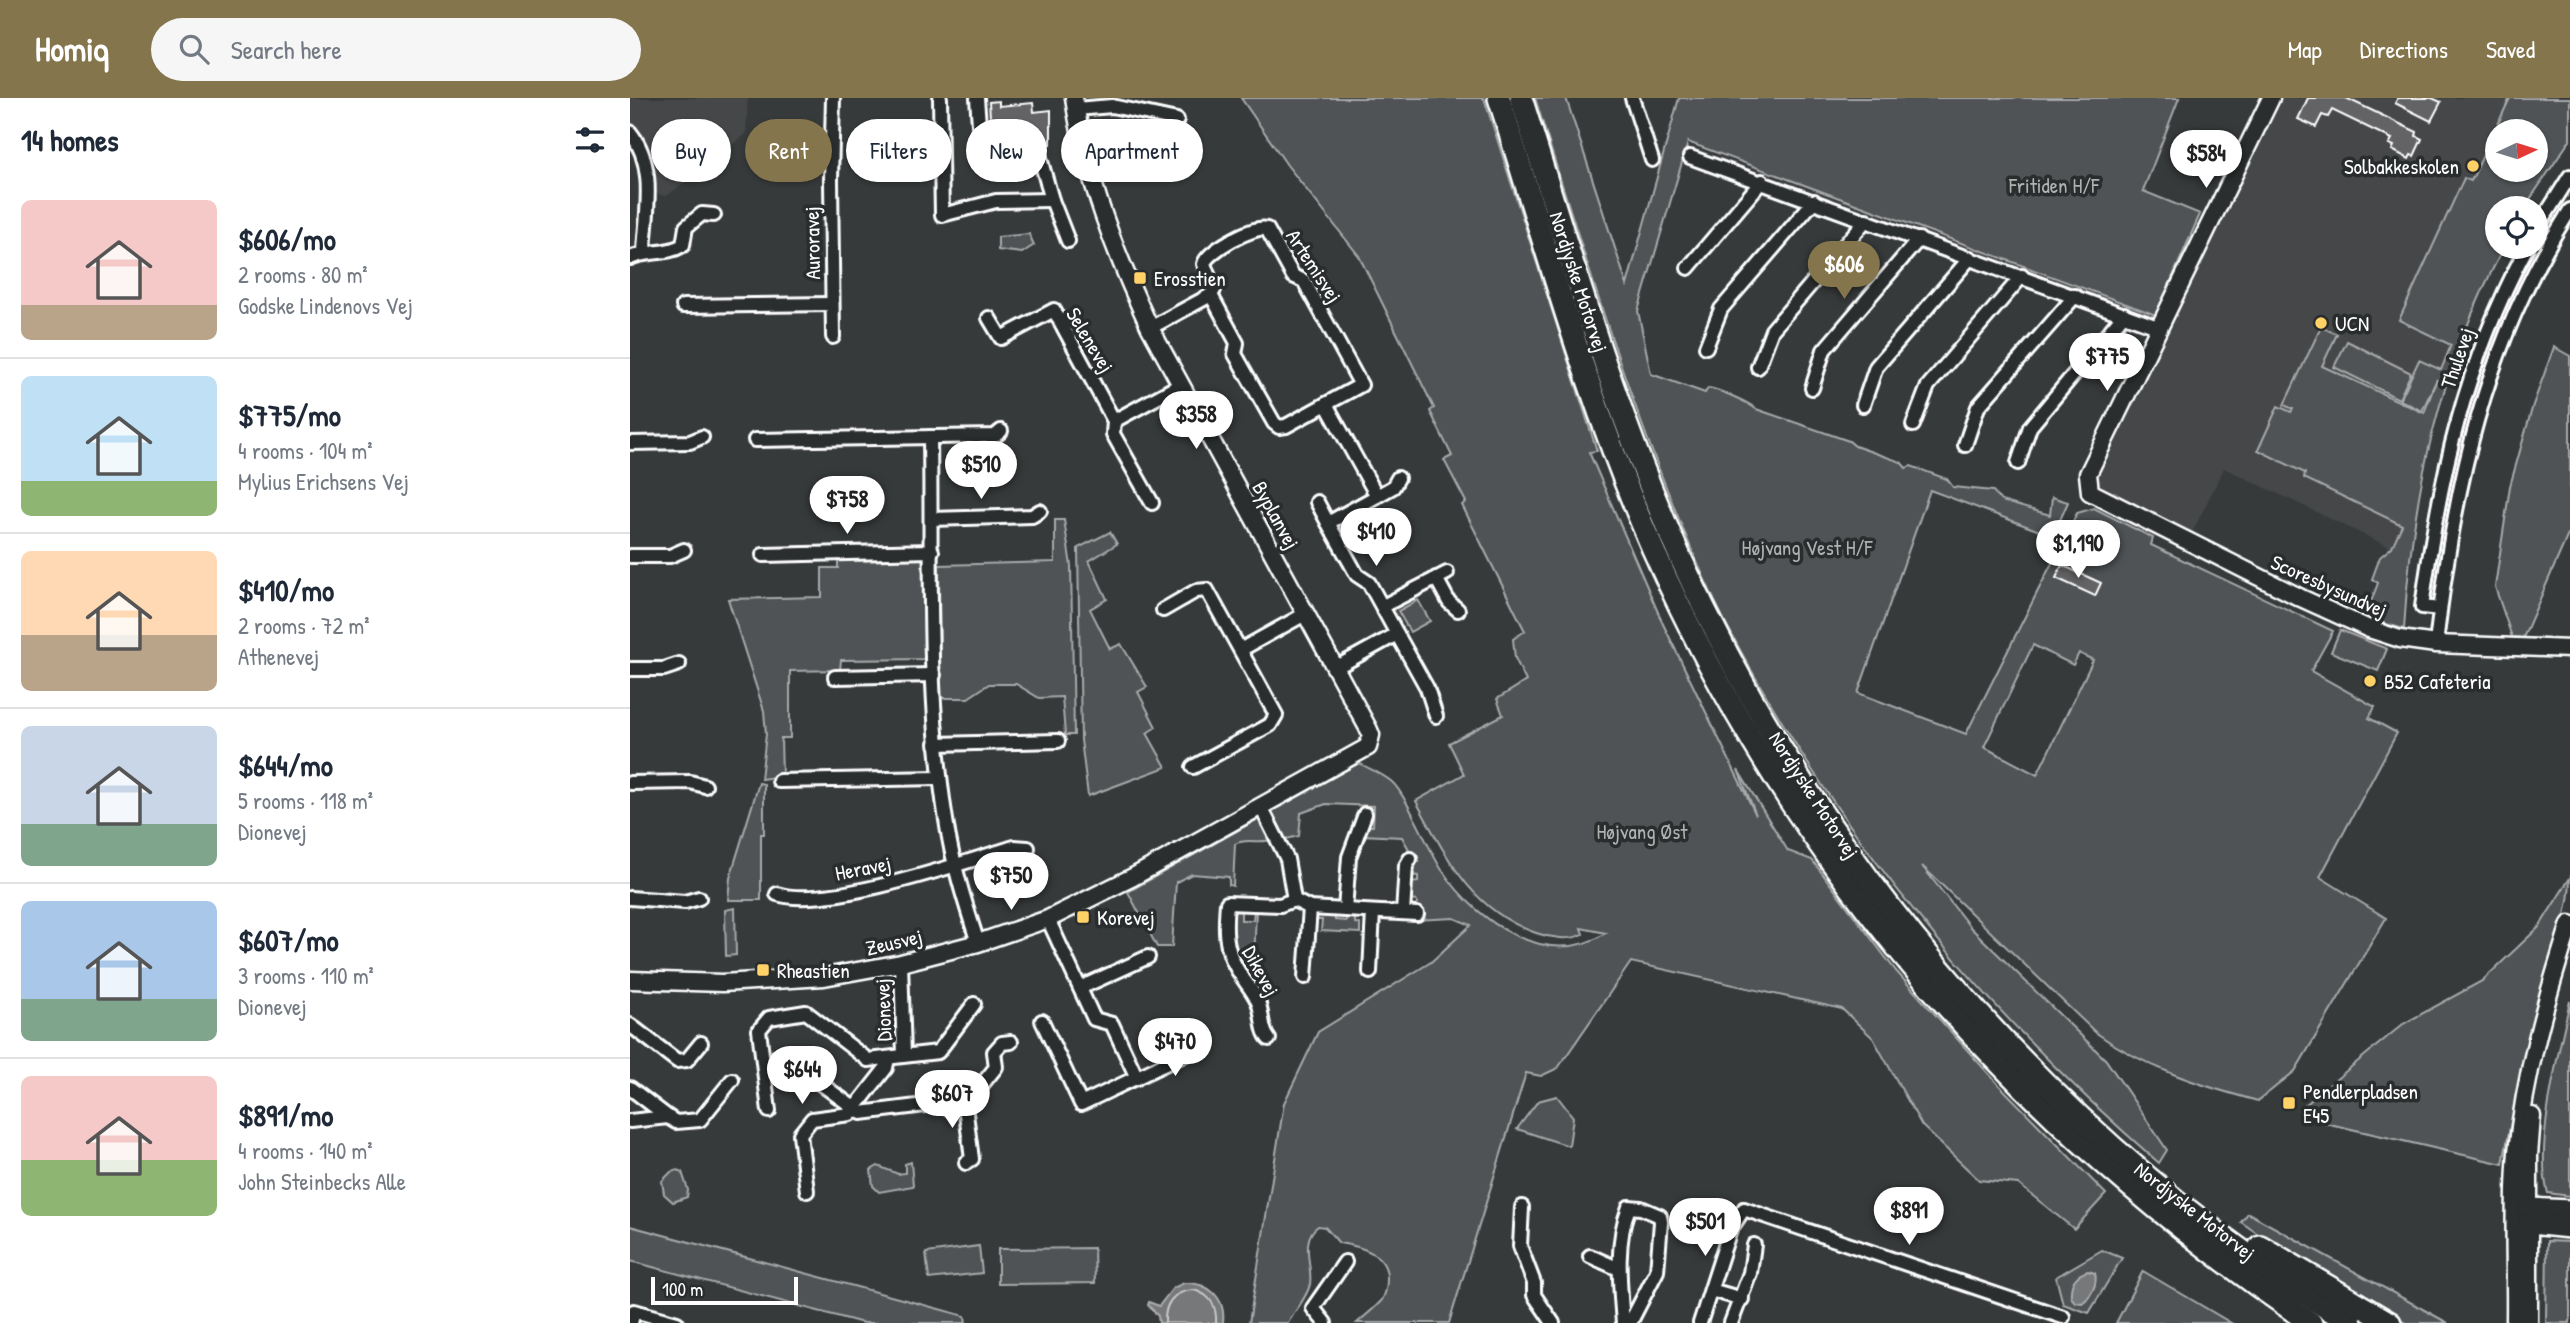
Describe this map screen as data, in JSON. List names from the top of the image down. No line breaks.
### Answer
{"streets":{"highway":["Nordjyske Motorvej"],"street":["Auroravej","Artemisvej","Selenevej","Thulevej","Byplanvej","Scoresbysundvej","Heravej","Zeusvej","Dikevej","Dionevej"]},"crossings":[["Thulevej","Scoresbysundvej"],["Byplanvej","Zeusvej"],["Zeusvej","Dionevej"]],"parks":["Fritiden H/F","Højvang Vest H/F","Højvang Øst"],"places":{"other":["Solbakkeskolen","UCN","B52 Cafeteria"],"transit":["Erosstien","Korevej","Rheastien","Pendlerpladsen E45"]},"scale_bar":"100 m","north":"right","page":{"header":"Homiq","search":"Search here","nav":["Map","Directions","Saved"],"heading":"14 homes","chip":["Buy","Rent","Filters","New","Apartment"],"price":["$584","$606","$775","$358","$510","$758","$410","$1,190","$750","$470","$644","$607","$891","$501"],"list":[{"name":"$606/mo","note":"2 rooms · 80 m² · Godske Lindenovs Vej"},{"name":"$775/mo","note":"4 rooms · 104 m² · Mylius Erichsens Vej"},{"name":"$410/mo","note":"2 rooms · 72 m² · Athenevej"},{"name":"$644/mo","note":"5 rooms · 118 m² · Dionevej"},{"name":"$607/mo","note":"3 rooms · 110 m² · Dionevej"},{"name":"$891/mo","note":"4 rooms · 140 m² · John Steinbecks Alle"}],"scale":"100 m"}}
